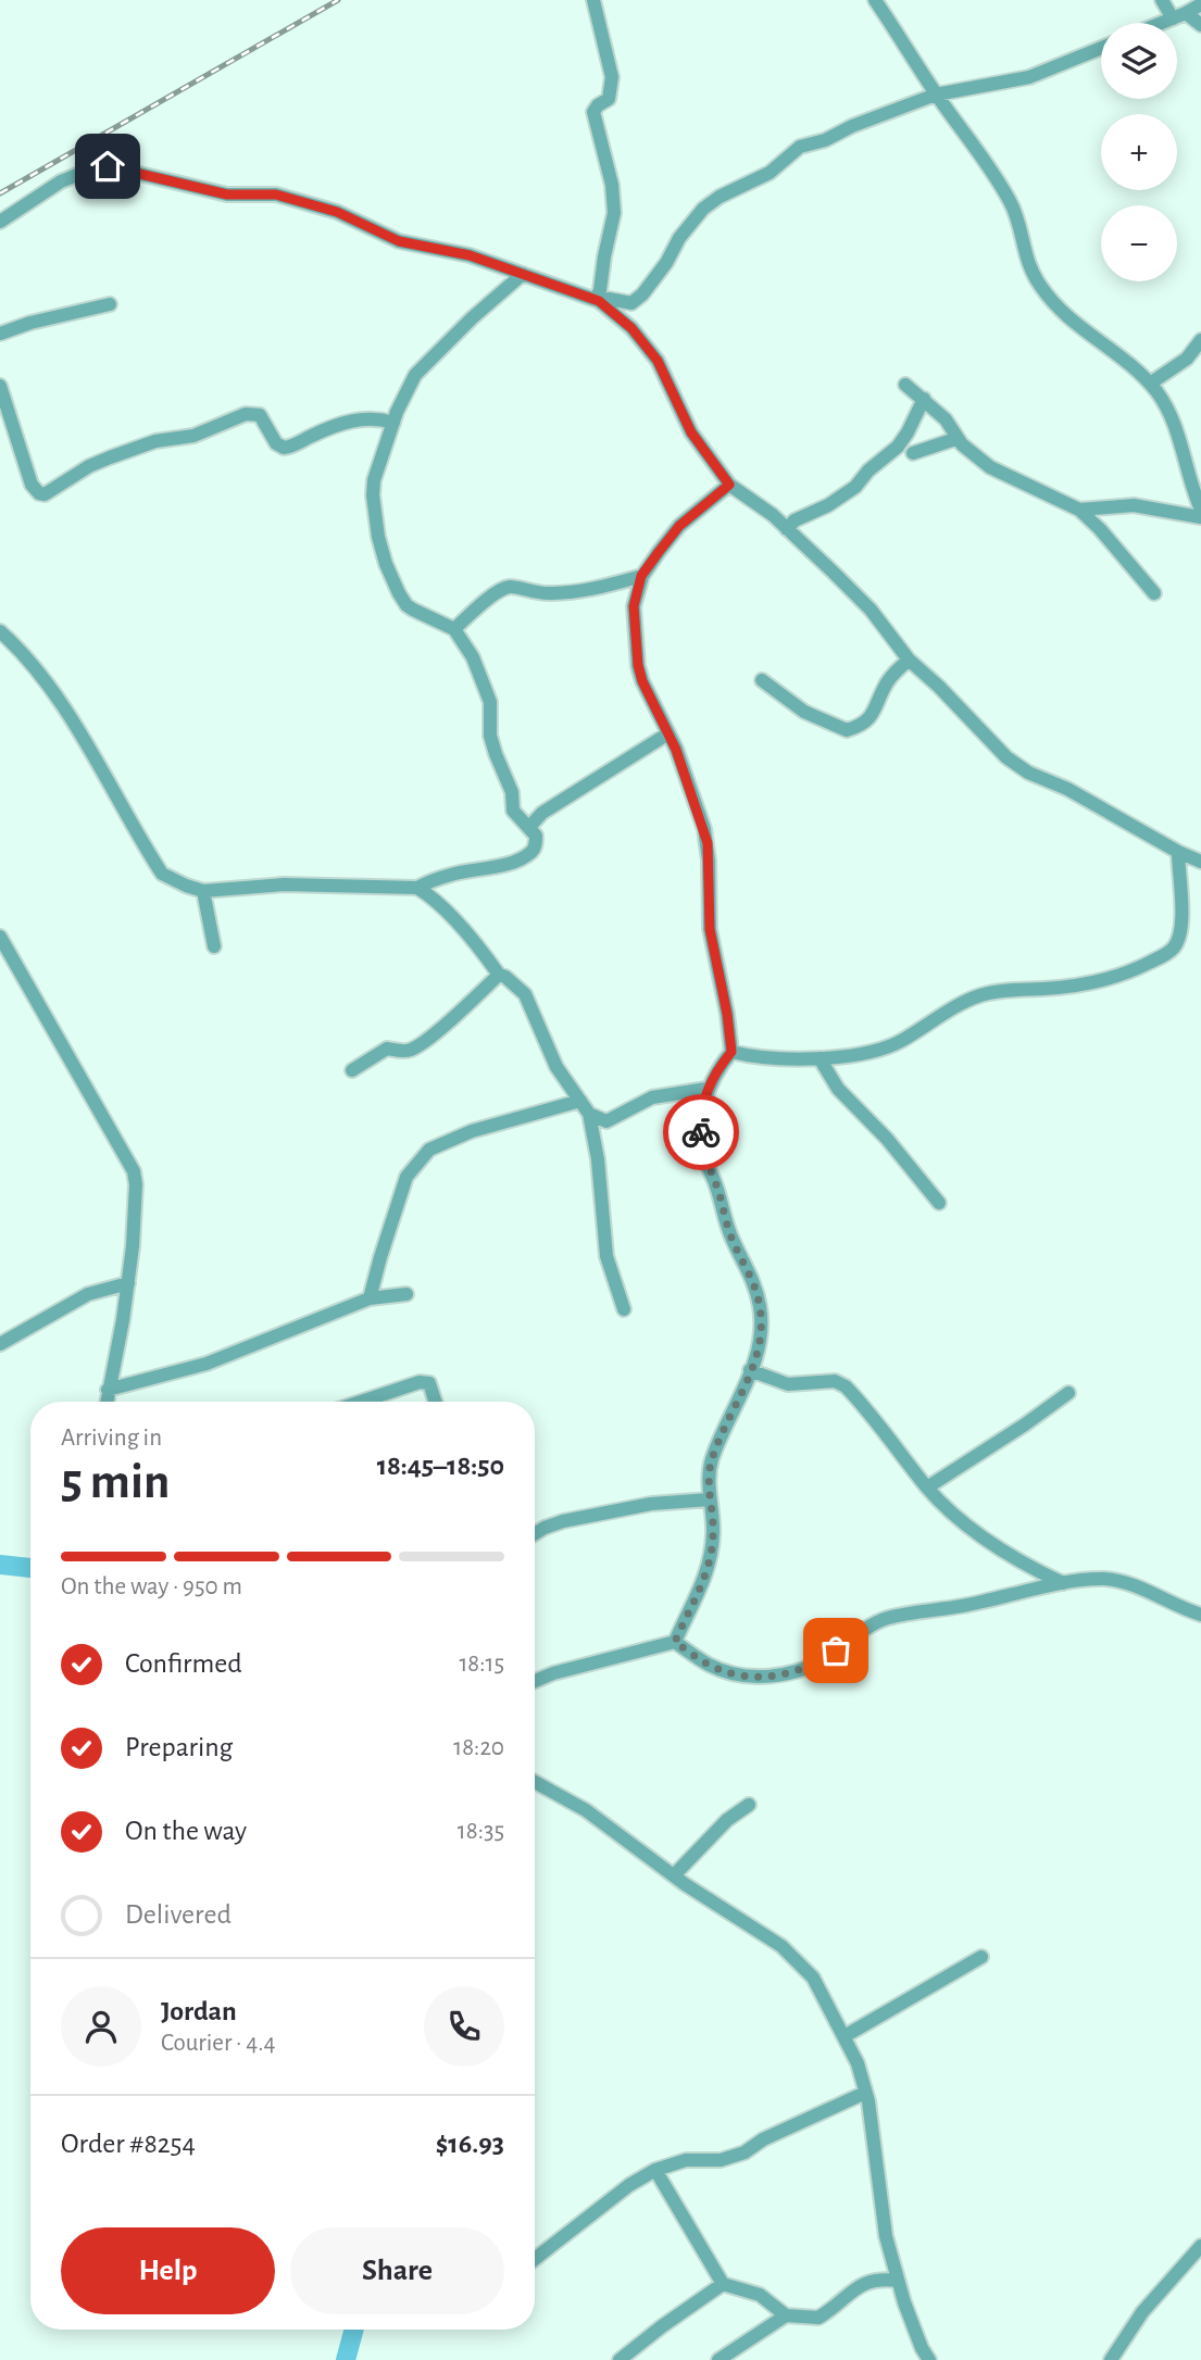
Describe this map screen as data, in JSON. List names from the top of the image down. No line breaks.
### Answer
{"page":{"map_buttons":["+","−"],"heading":["5 min","Arriving in","18:45–18:50"],"panel":["Jordan","Courier · 4.4","Order #8254","$16.93"],"bar":"On the way · 950 m","list":[["Confirmed","18:15"],["Preparing","18:20"],["On the way","18:35"],"Delivered"],"buttons":["Help","Share"]}}
